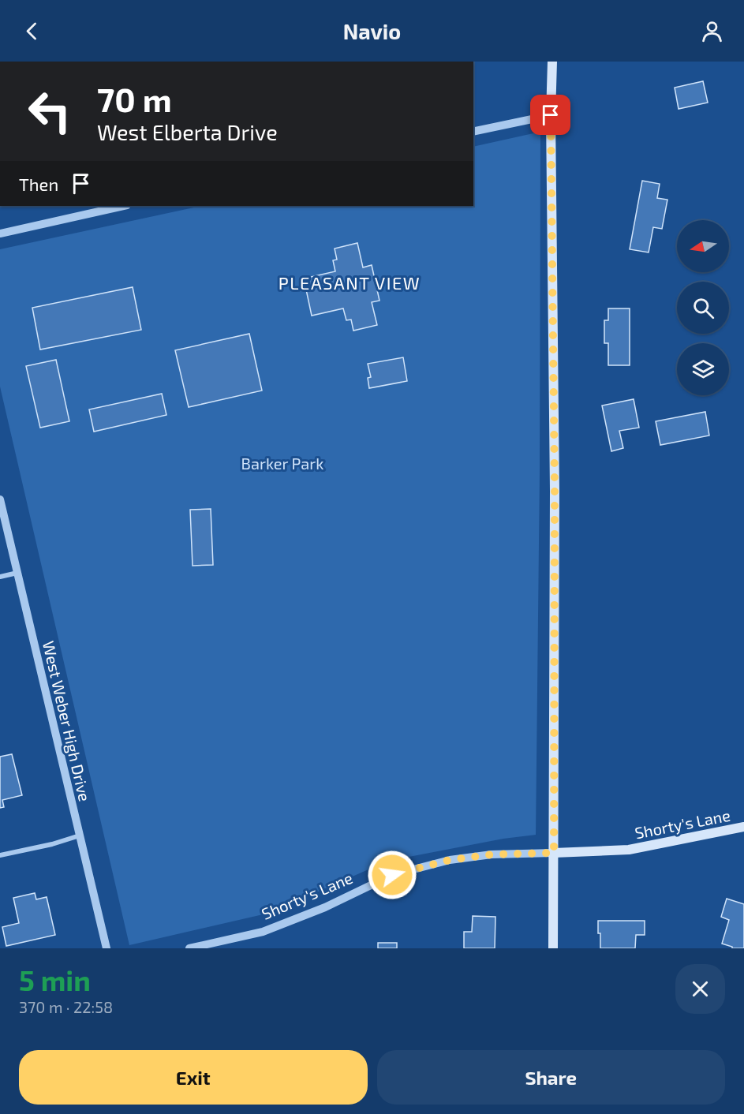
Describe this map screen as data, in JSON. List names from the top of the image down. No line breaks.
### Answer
{"streets":{"main road":["Shorty's Lane"],"street":["West Weber High Drive"]},"districts":["PLEASANT VIEW"],"parks":["Barker Park"],"north":"left","page":{"header":"Navio","turn":["70 m","West Elberta Drive"],"then":"Then","heading":["5 min","370 m · 22:58"],"buttons":["Exit","Share"]}}
